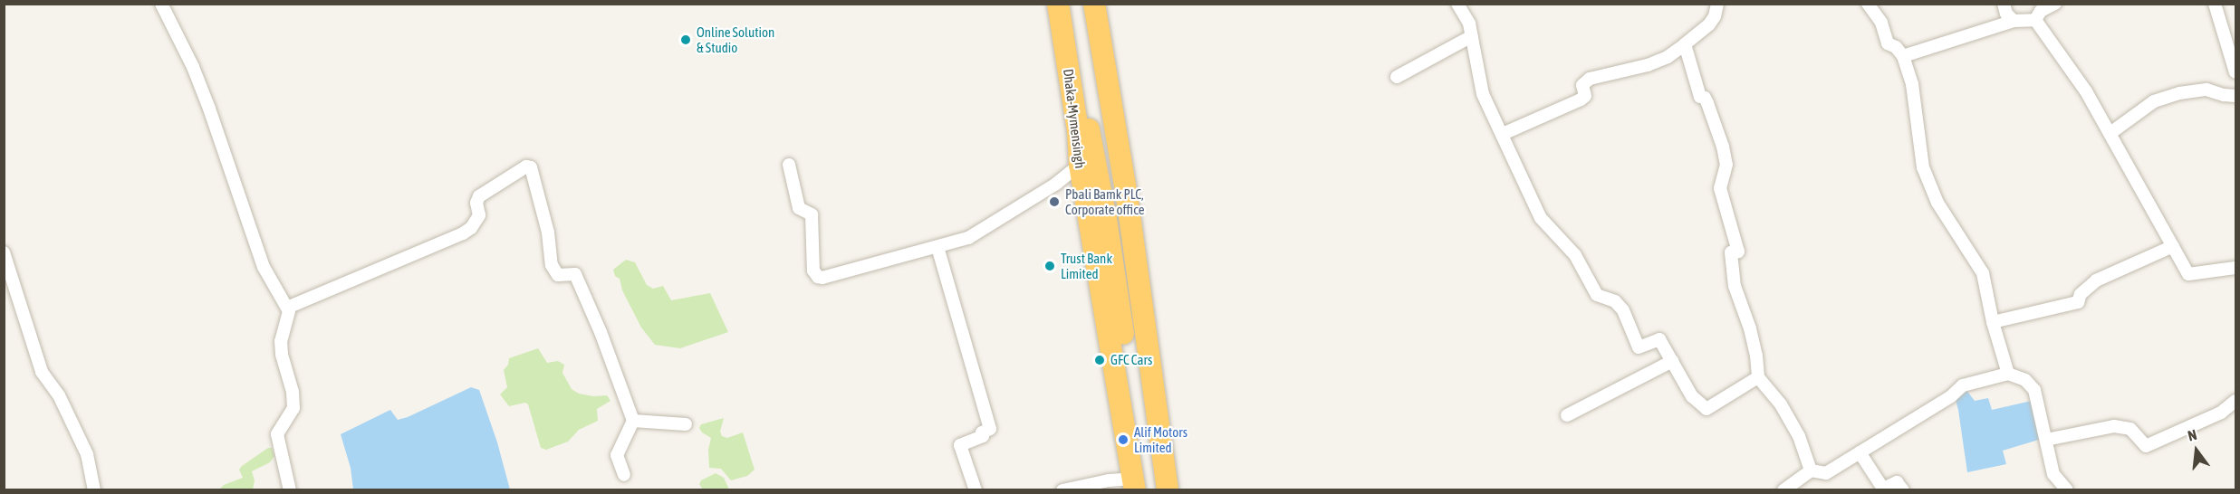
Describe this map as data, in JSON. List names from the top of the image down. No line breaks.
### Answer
{"streets":{"highway":["Dhaka-Mymensingh"]},"places":["Online Solution & Studio","Pbali Bamk PLC, Corporate office","Trust Bank Limited","GFC Cars","Alif Motors Limited"],"north":"top"}
